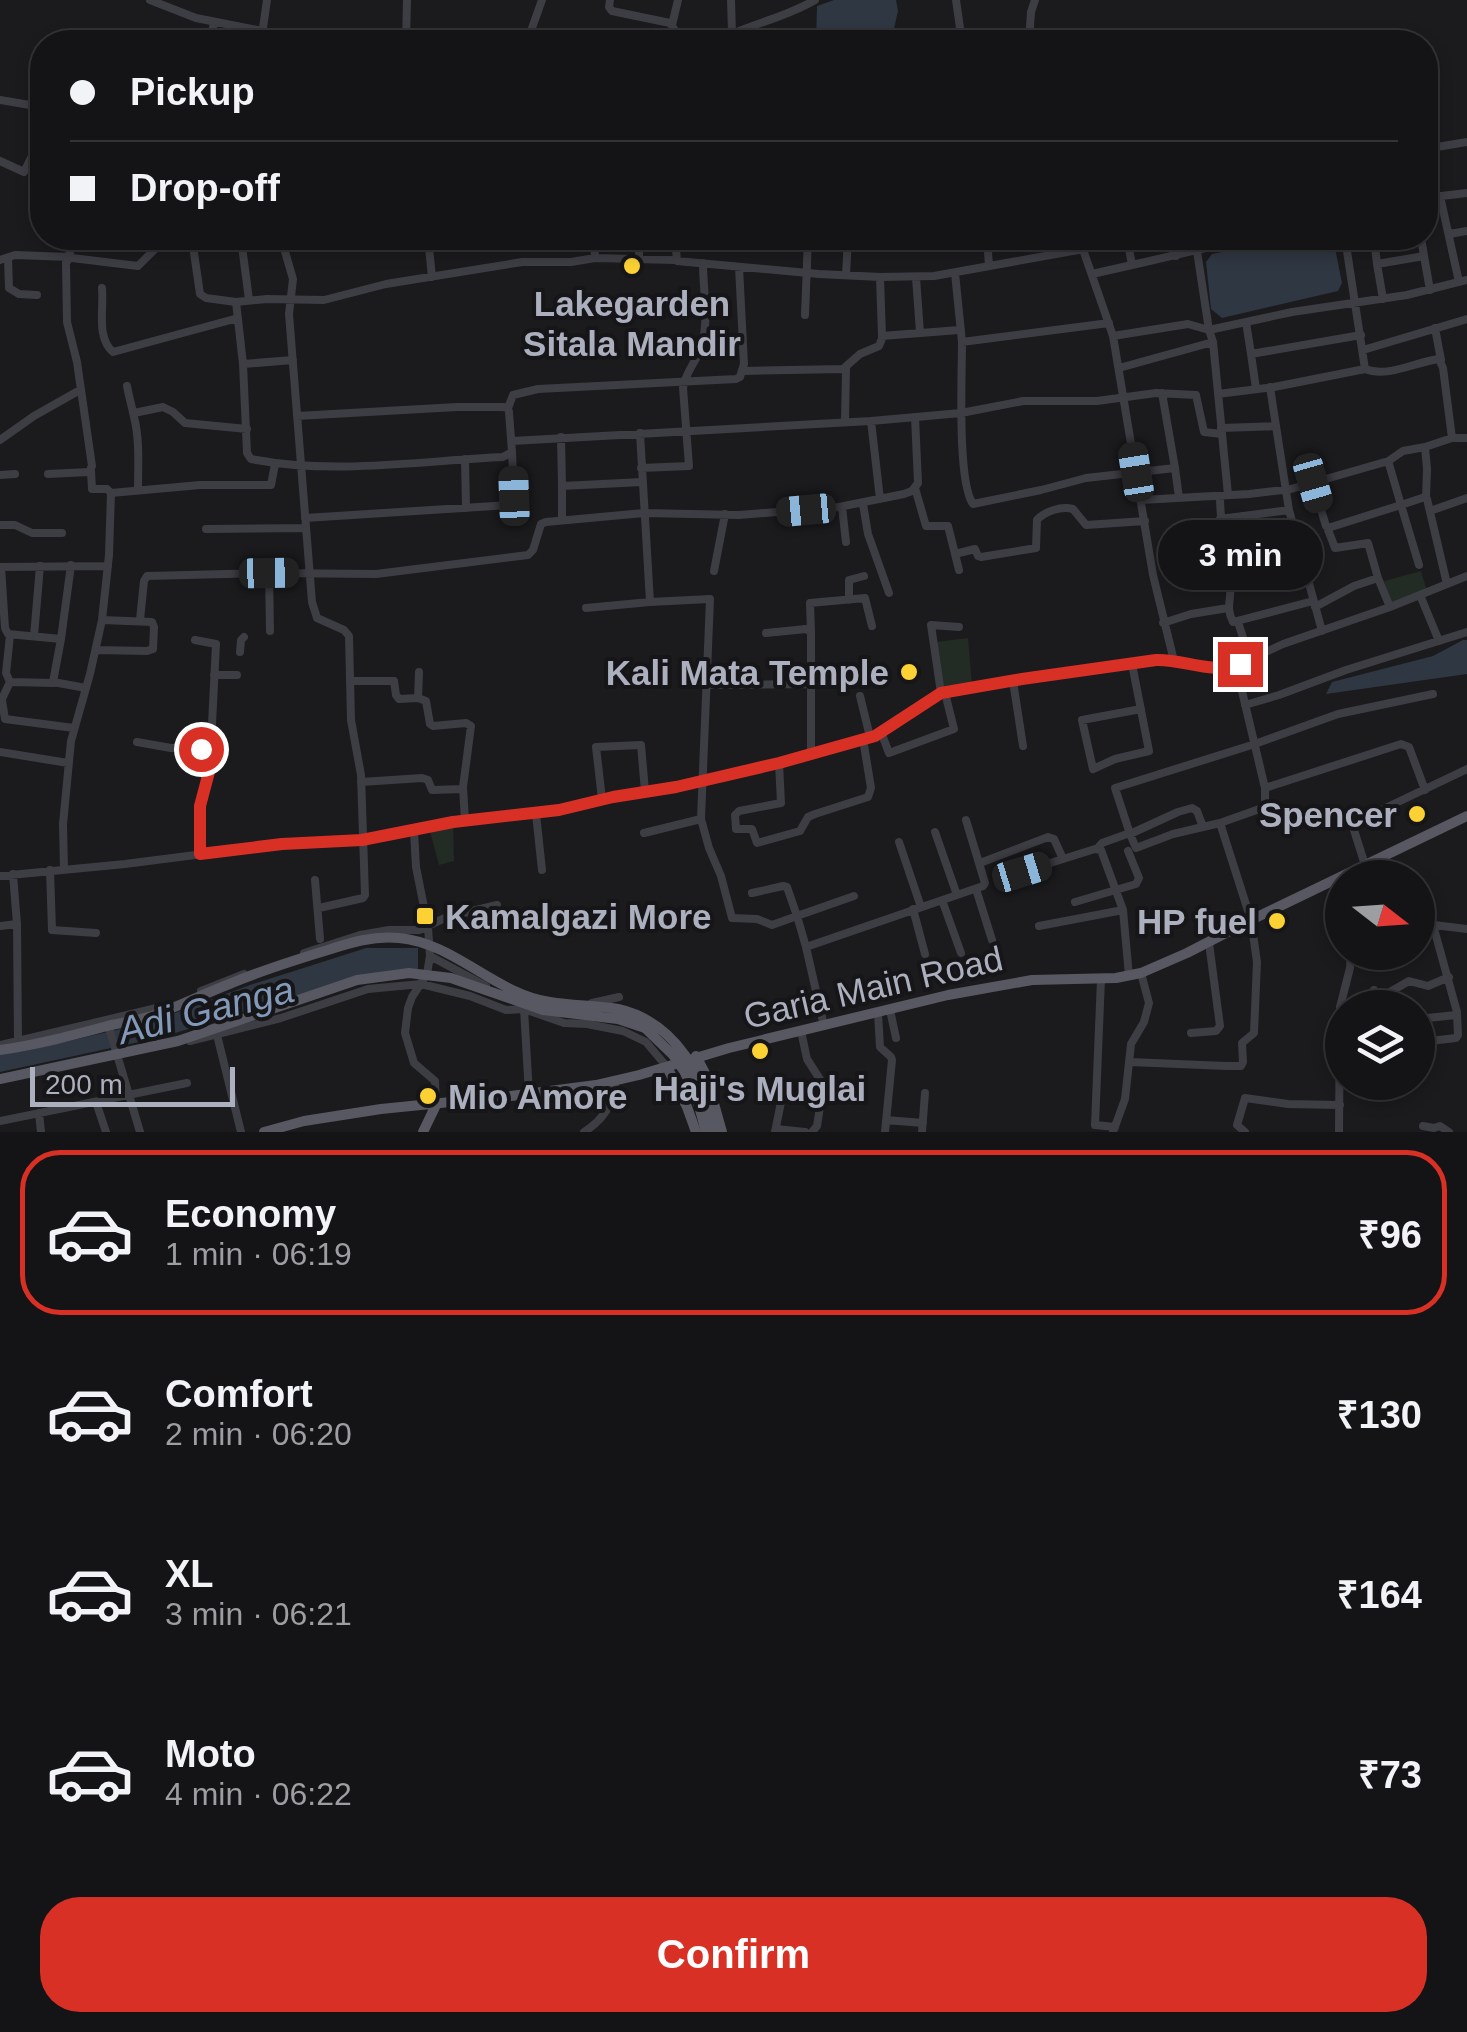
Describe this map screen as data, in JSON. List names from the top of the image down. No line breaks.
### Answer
{"streets":{"main road":["Garia Main Road"]},"water":["Adi Ganga"],"places":{"other":["Lakegarden Sitala Mandir","Kali Mata Temple","Spencer","HP fuel","Haji's Muglai","Mio Amore"],"transit":["Kamalgazi More"]},"scale_bar":"200 m","north":"right","page":{"banner":["Pickup","Drop-off"],"bubble":"3 min","scale":"200 m","list":[{"name":"Economy","note":"1 min · 06:19","value":"₹96"},{"name":"Comfort","note":"2 min · 06:20","value":"₹130"},{"name":"XL","note":"3 min · 06:21","value":"₹164"},{"name":"Moto","note":"4 min · 06:22","value":"₹73"}],"buttons":"Confirm"}}
